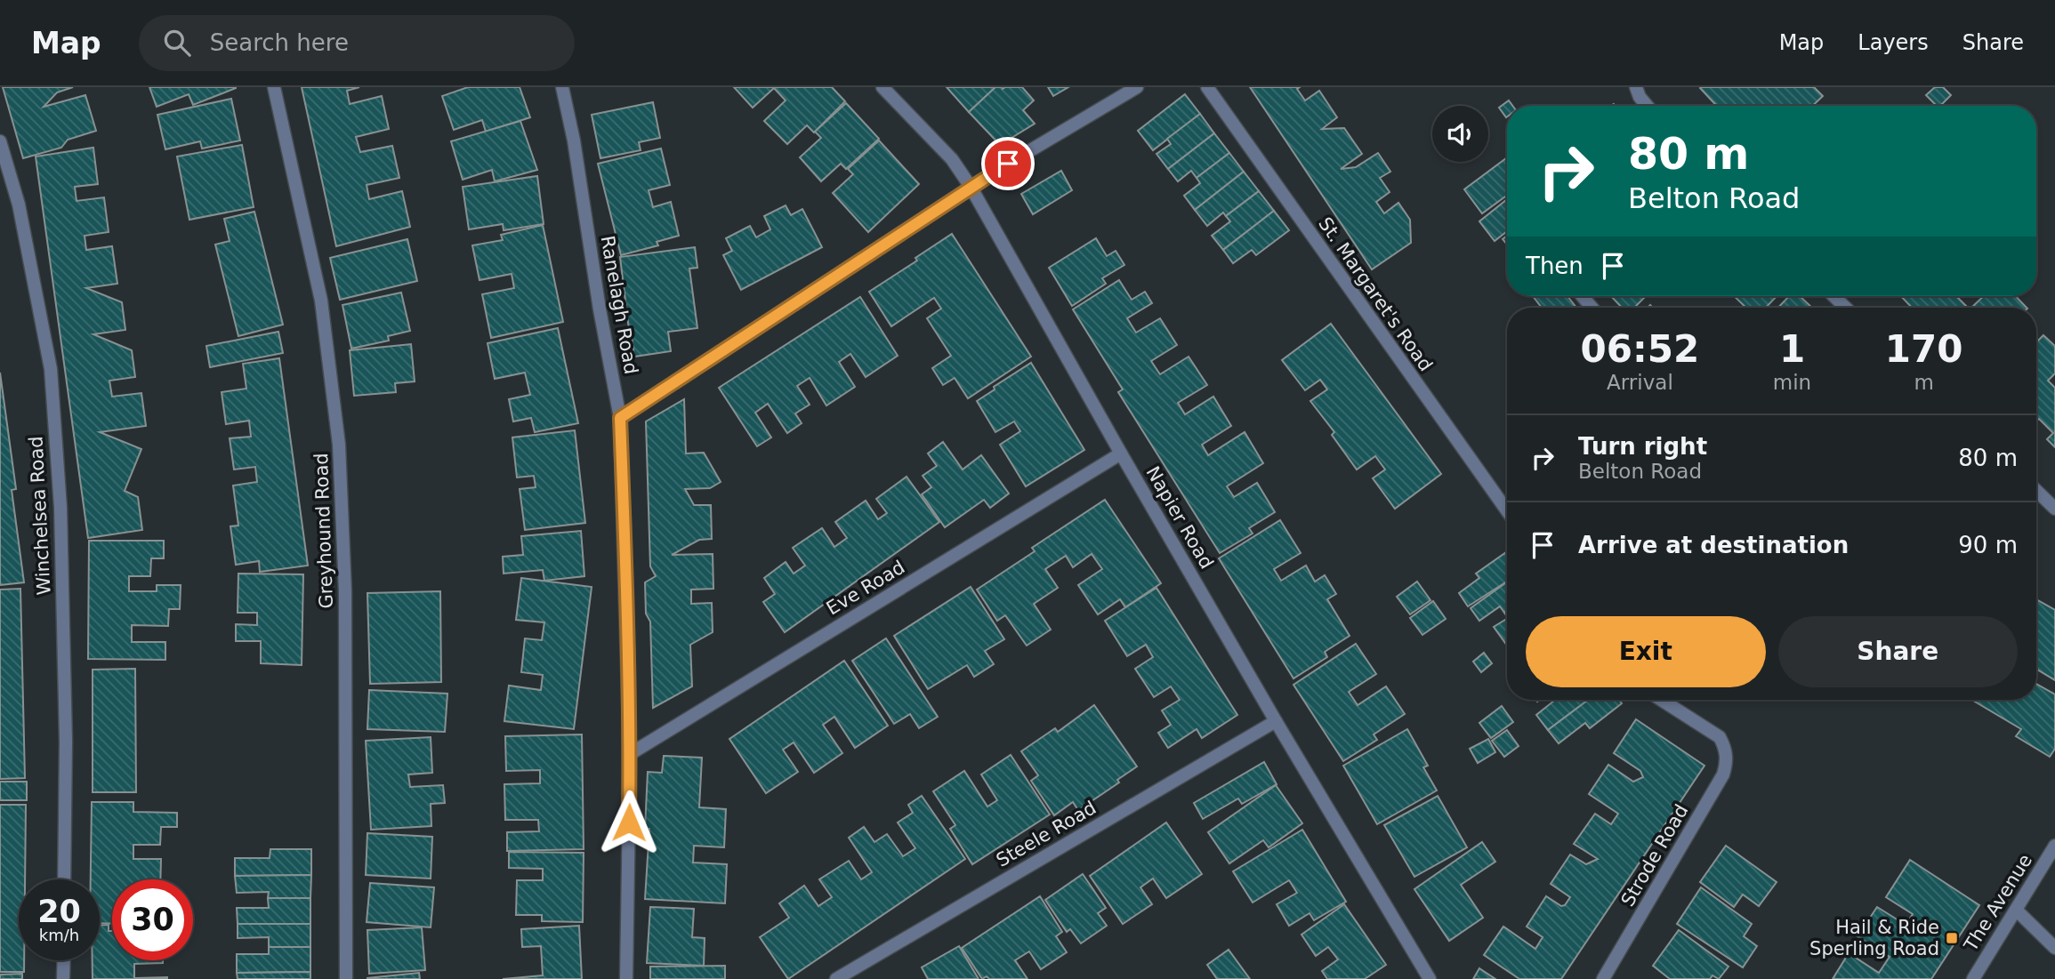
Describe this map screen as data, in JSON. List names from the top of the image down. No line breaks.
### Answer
{"streets":{"street":["St. Margaret's Road","Ranelagh Road","Winchelsea Road","Napier Road","Greyhound Road","Eve Road","Steele Road","Strode Road","The Avenue"]},"crossings":[["Ranelagh Road","Eve Road"],["Napier Road","Eve Road"],["Napier Road","Steele Road"]],"places":{"transit":["Hail & Ride Sperling Road"]},"page":{"header":"Map","search":"Search here","nav":["Map","Layers","Share"],"turn":["80 m","Belton Road"],"then":"Then","eta":["06:52","Arrival","1","min","170","m"],"list":[{"name":"Turn right","note":"Belton Road","value":"80 m"},{"name":"Arrive at destination","value":"90 m"}],"buttons":["Exit","Share"],"speed":"20 km/h","limit":"30"}}
